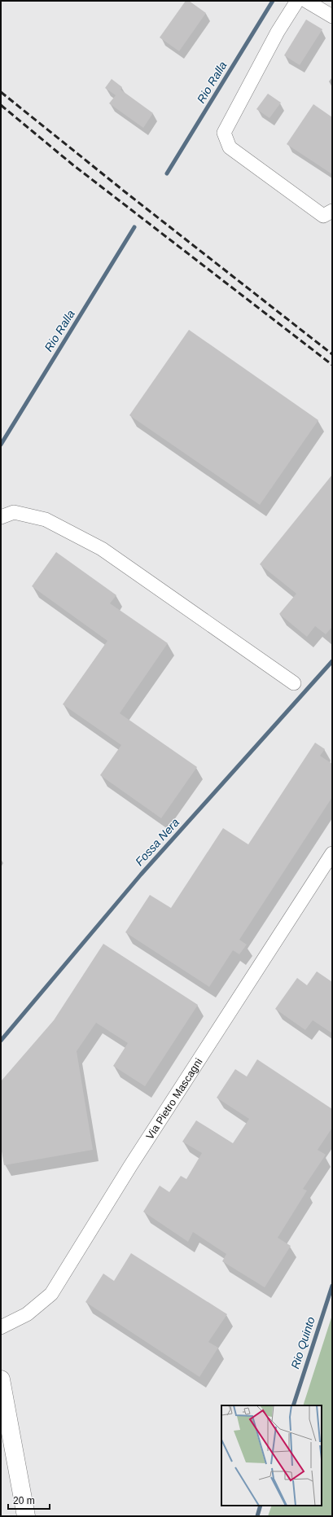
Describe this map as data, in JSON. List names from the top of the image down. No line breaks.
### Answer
{"streets":{"street":["Via Pietro Mascagni"]},"water":["Rio Ralla","Fossa Nera","Rio Quinto"],"scale_bar":"20 m"}
